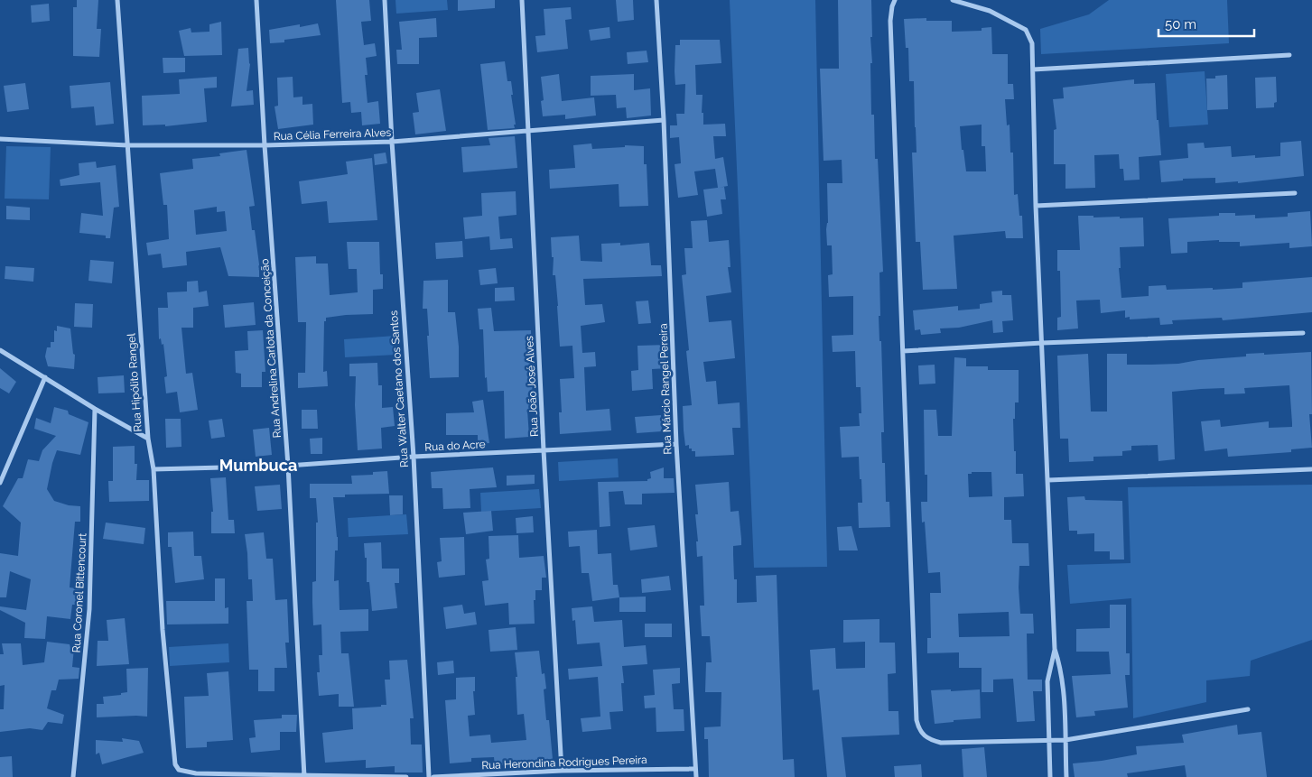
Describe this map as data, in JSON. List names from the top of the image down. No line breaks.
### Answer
{"streets":{"street":["Rua Célia Ferreira Alves","Rua Andrelina Carlota da Conceição","Rua Hipólito Rangel","Rua João José Alves","Rua Walter Caetano dos Santos","Rua Márcio Rangel Pereira","Rua do Acre","Rua Coronel Bittencourt","Rua Herondina Rodrigues Pereira"]},"crossings":[["Rua Célia Ferreira Alves","Rua Andrelina Carlota da Conceição"],["Rua Célia Ferreira Alves","Rua Hipólito Rangel"],["Rua Célia Ferreira Alves","Rua João José Alves"],["Rua Célia Ferreira Alves","Rua Walter Caetano dos Santos"],["Rua Célia Ferreira Alves","Rua Márcio Rangel Pereira"],["Rua Andrelina Carlota da Conceição","Rua Hipólito Rangel"],["Rua Andrelina Carlota da Conceição","Rua do Acre"],["Rua Hipólito Rangel","Rua do Acre"],["Rua João José Alves","Rua do Acre"],["Rua João José Alves","Rua Herondina Rodrigues Pereira"],["Rua Walter Caetano dos Santos","Rua do Acre"],["Rua Márcio Rangel Pereira","Rua do Acre"],["Rua Márcio Rangel Pereira","Rua Herondina Rodrigues Pereira"]],"districts":["Mumbuca"],"scale_bar":"50 m"}
